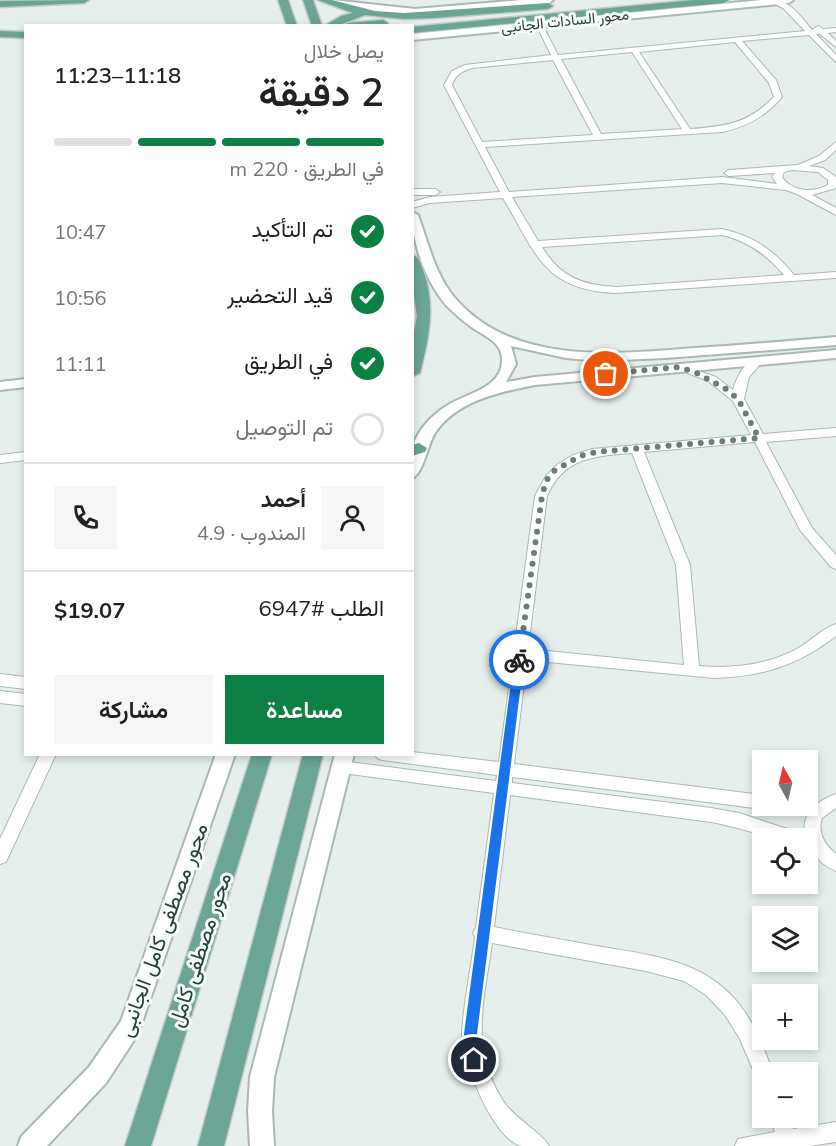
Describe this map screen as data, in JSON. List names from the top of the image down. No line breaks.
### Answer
{"streets":{"main road":["محور مصطفى كامل"],"street":["محور السادات الجانبى","محور مصطفى كامل الجانبى"]},"north":"top","page":{"heading":["2 دقيقة","يصل خلال","11:18–11:23"],"panel":["أحمد","المندوب · 4.9","الطلب #6947","$19.07"],"bar":"في الطريق · 220 m","list":[["تم التأكيد","10:47"],["قيد التحضير","10:56"],["في الطريق","11:11"],"تم التوصيل"],"buttons":["مساعدة","مشاركة"],"map_buttons":["+","−"]}}
